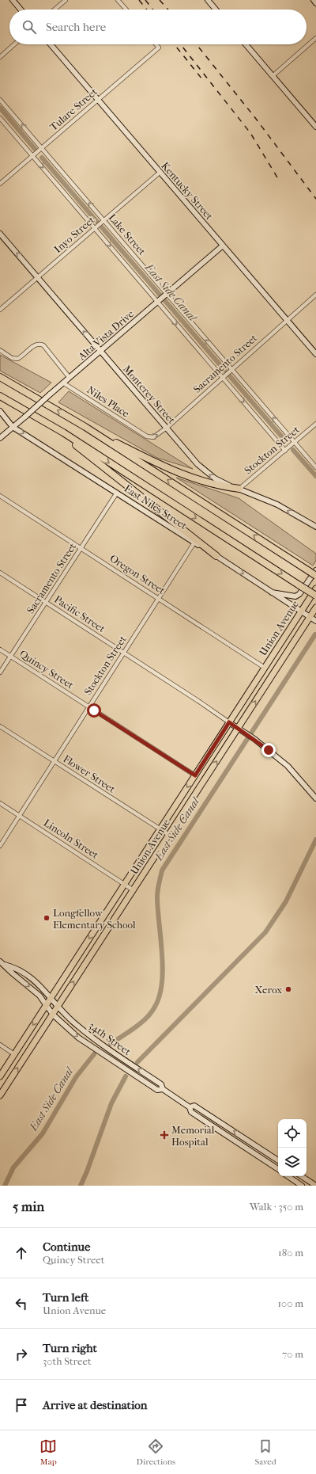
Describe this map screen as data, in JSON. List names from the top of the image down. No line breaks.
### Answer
{"streets":{"main road":["Union Avenue"],"street":["Tulare Street","Kentucky Street","Inyo Street","Lake Street","Alta Vista Drive","Sacramento Street","Monterey Street","Niles Place","Stockton Street","East Niles Street","Oregon Street","Pacific Street","Quincy Street","Flower Street","Lincoln Street","34th Street"]},"crossings":[["Tulare Street","Kentucky Street"],["Tulare Street","Lake Street"],["Kentucky Street","Inyo Street"],["Kentucky Street","Alta Vista Drive"],["Kentucky Street","Sacramento Street"],["Inyo Street","Lake Street"],["Inyo Street","Monterey Street"],["Lake Street","Alta Vista Drive"],["Lake Street","Sacramento Street"],["Lake Street","Stockton Street"],["Alta Vista Drive","Monterey Street"],["Alta Vista Drive","Niles Place"],["Alta Vista Drive","East Niles Street"],["Sacramento Street","Monterey Street"],["Sacramento Street","Niles Place"],["Sacramento Street","East Niles Street"],["Sacramento Street","Oregon Street"],["Sacramento Street","Pacific Street"],["Sacramento Street","Quincy Street"],["Monterey Street","Stockton Street"],["Stockton Street","East Niles Street"],["Stockton Street","Oregon Street"],["Stockton Street","Pacific Street"],["Stockton Street","Quincy Street"],["Stockton Street","Flower Street"],["Stockton Street","Lincoln Street"],["East Niles Street","Union Avenue"],["Oregon Street","Union Avenue"],["Pacific Street","Union Avenue"],["Union Avenue","Quincy Street"],["Union Avenue","Flower Street"],["Union Avenue","Lincoln Street"],["Union Avenue","34th Street"]],"one_way":["Monterey Street","East Niles Street"],"water":["East Side Canal"],"places":{"other":["Longfellow Elementary School","Xerox"],"health":["Memorial Hospital"]},"page":{"search":"Search here","heading":["5 min","Walk · 350 m"],"list":[["Continue","Quincy Street","180 m"],["Turn left","Union Avenue","100 m"],["Turn right","30th Street","70 m"],"Arrive at destination"],"nav":["Map","Directions","Saved"]}}
